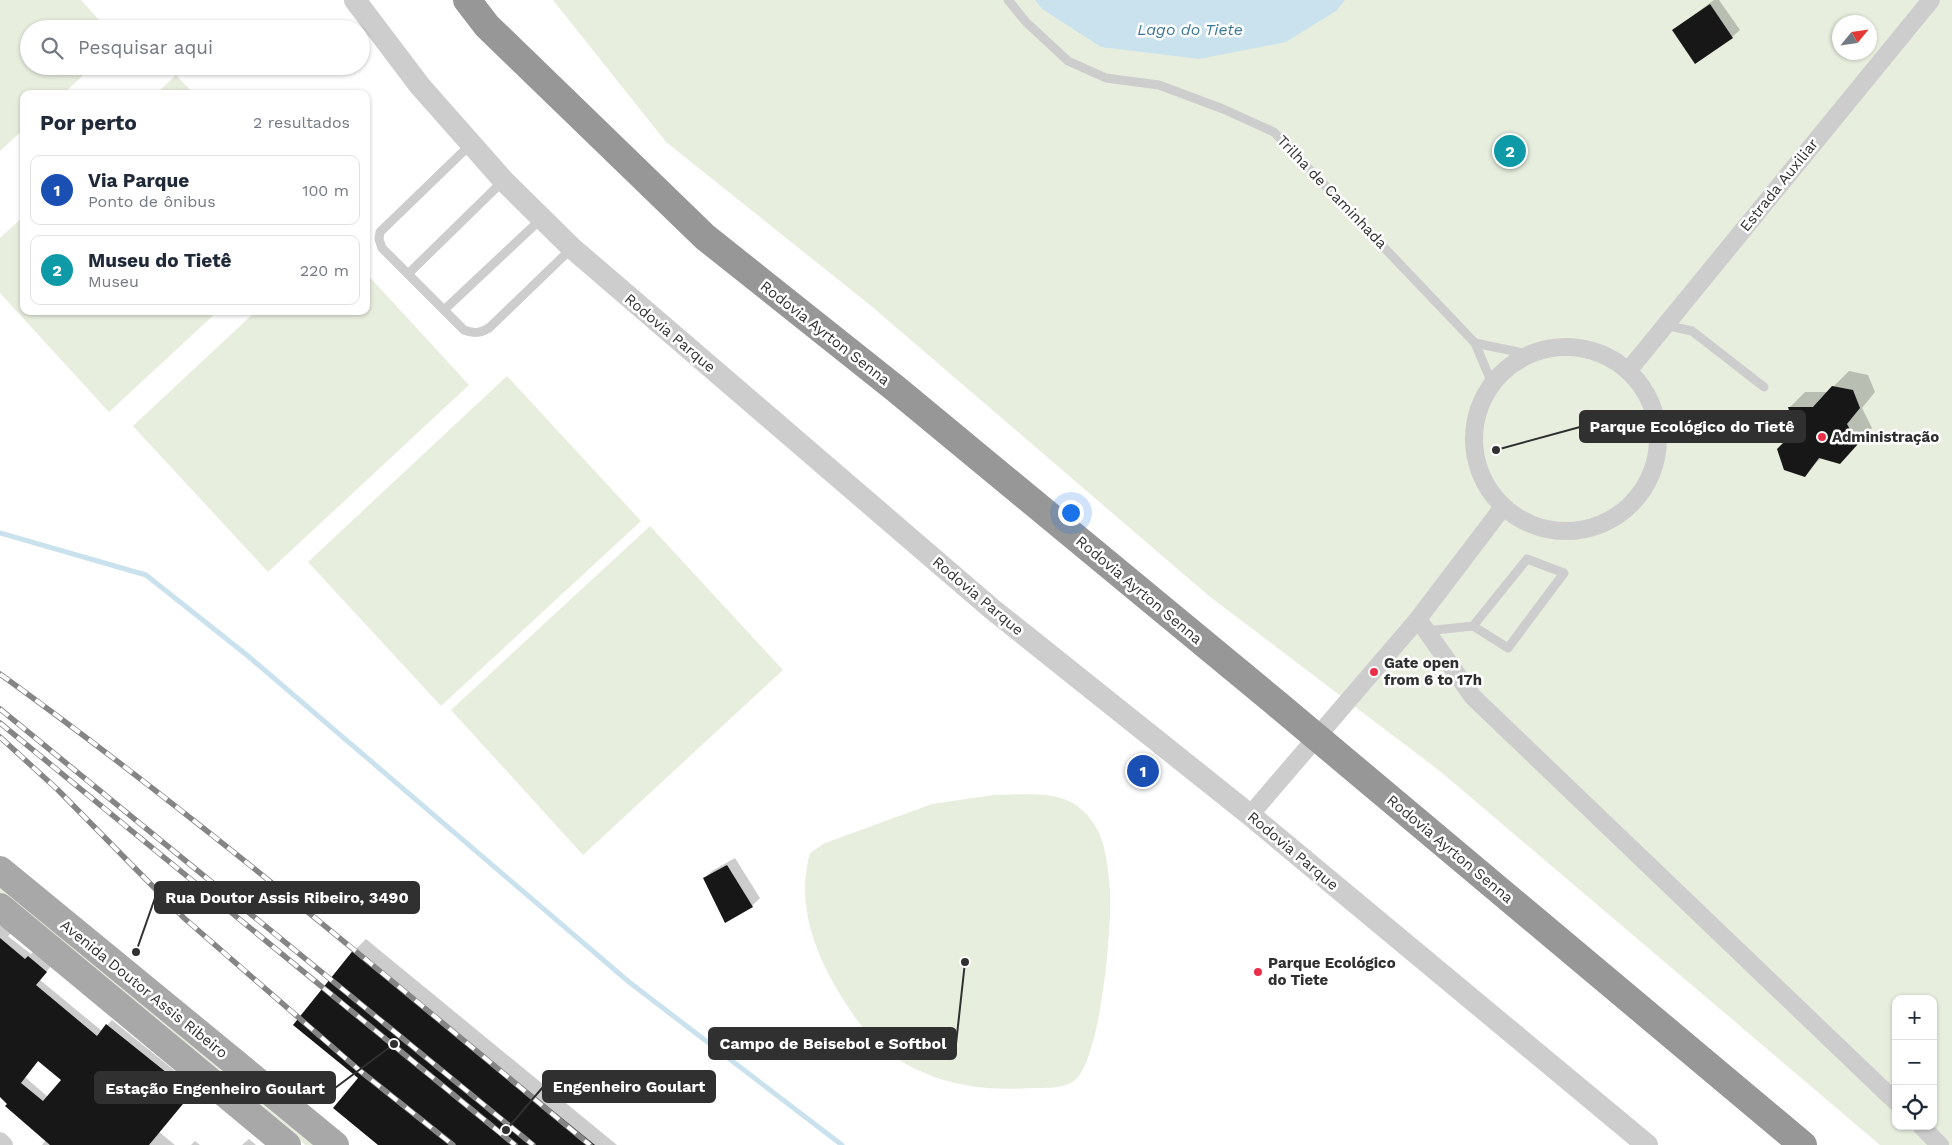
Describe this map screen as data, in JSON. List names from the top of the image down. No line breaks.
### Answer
{"streets":{"highway":["Rodovia Ayrton Senna"],"main road":["Avenida Doutor Assis Ribeiro"],"street":["Estrada Auxiliar","Rodovia Parque"],"lane":["Trilha de Caminhada"]},"water":["Lago do Tiete"],"places":["Administração","Parque Ecológico do Tietê","Gate open from 6 to 17h","Rua Doutor Assis Ribeiro, 3490","Campo de Beisebol e Softbol","Parque Ecológico do Tiete","Estação Engenheiro Goulart","Engenheiro Goulart"],"north":"top right","page":{"search":"Pesquisar aqui","heading":["Por perto","2 resultados"],"pins":["2","1"],"list":[{"mark":"1","name":"Via Parque","note":"Ponto de ônibus","value":"100 m"},{"mark":"2","name":"Museu do Tietê","note":"Museu","value":"220 m"}],"map_buttons":["+","−"]}}
